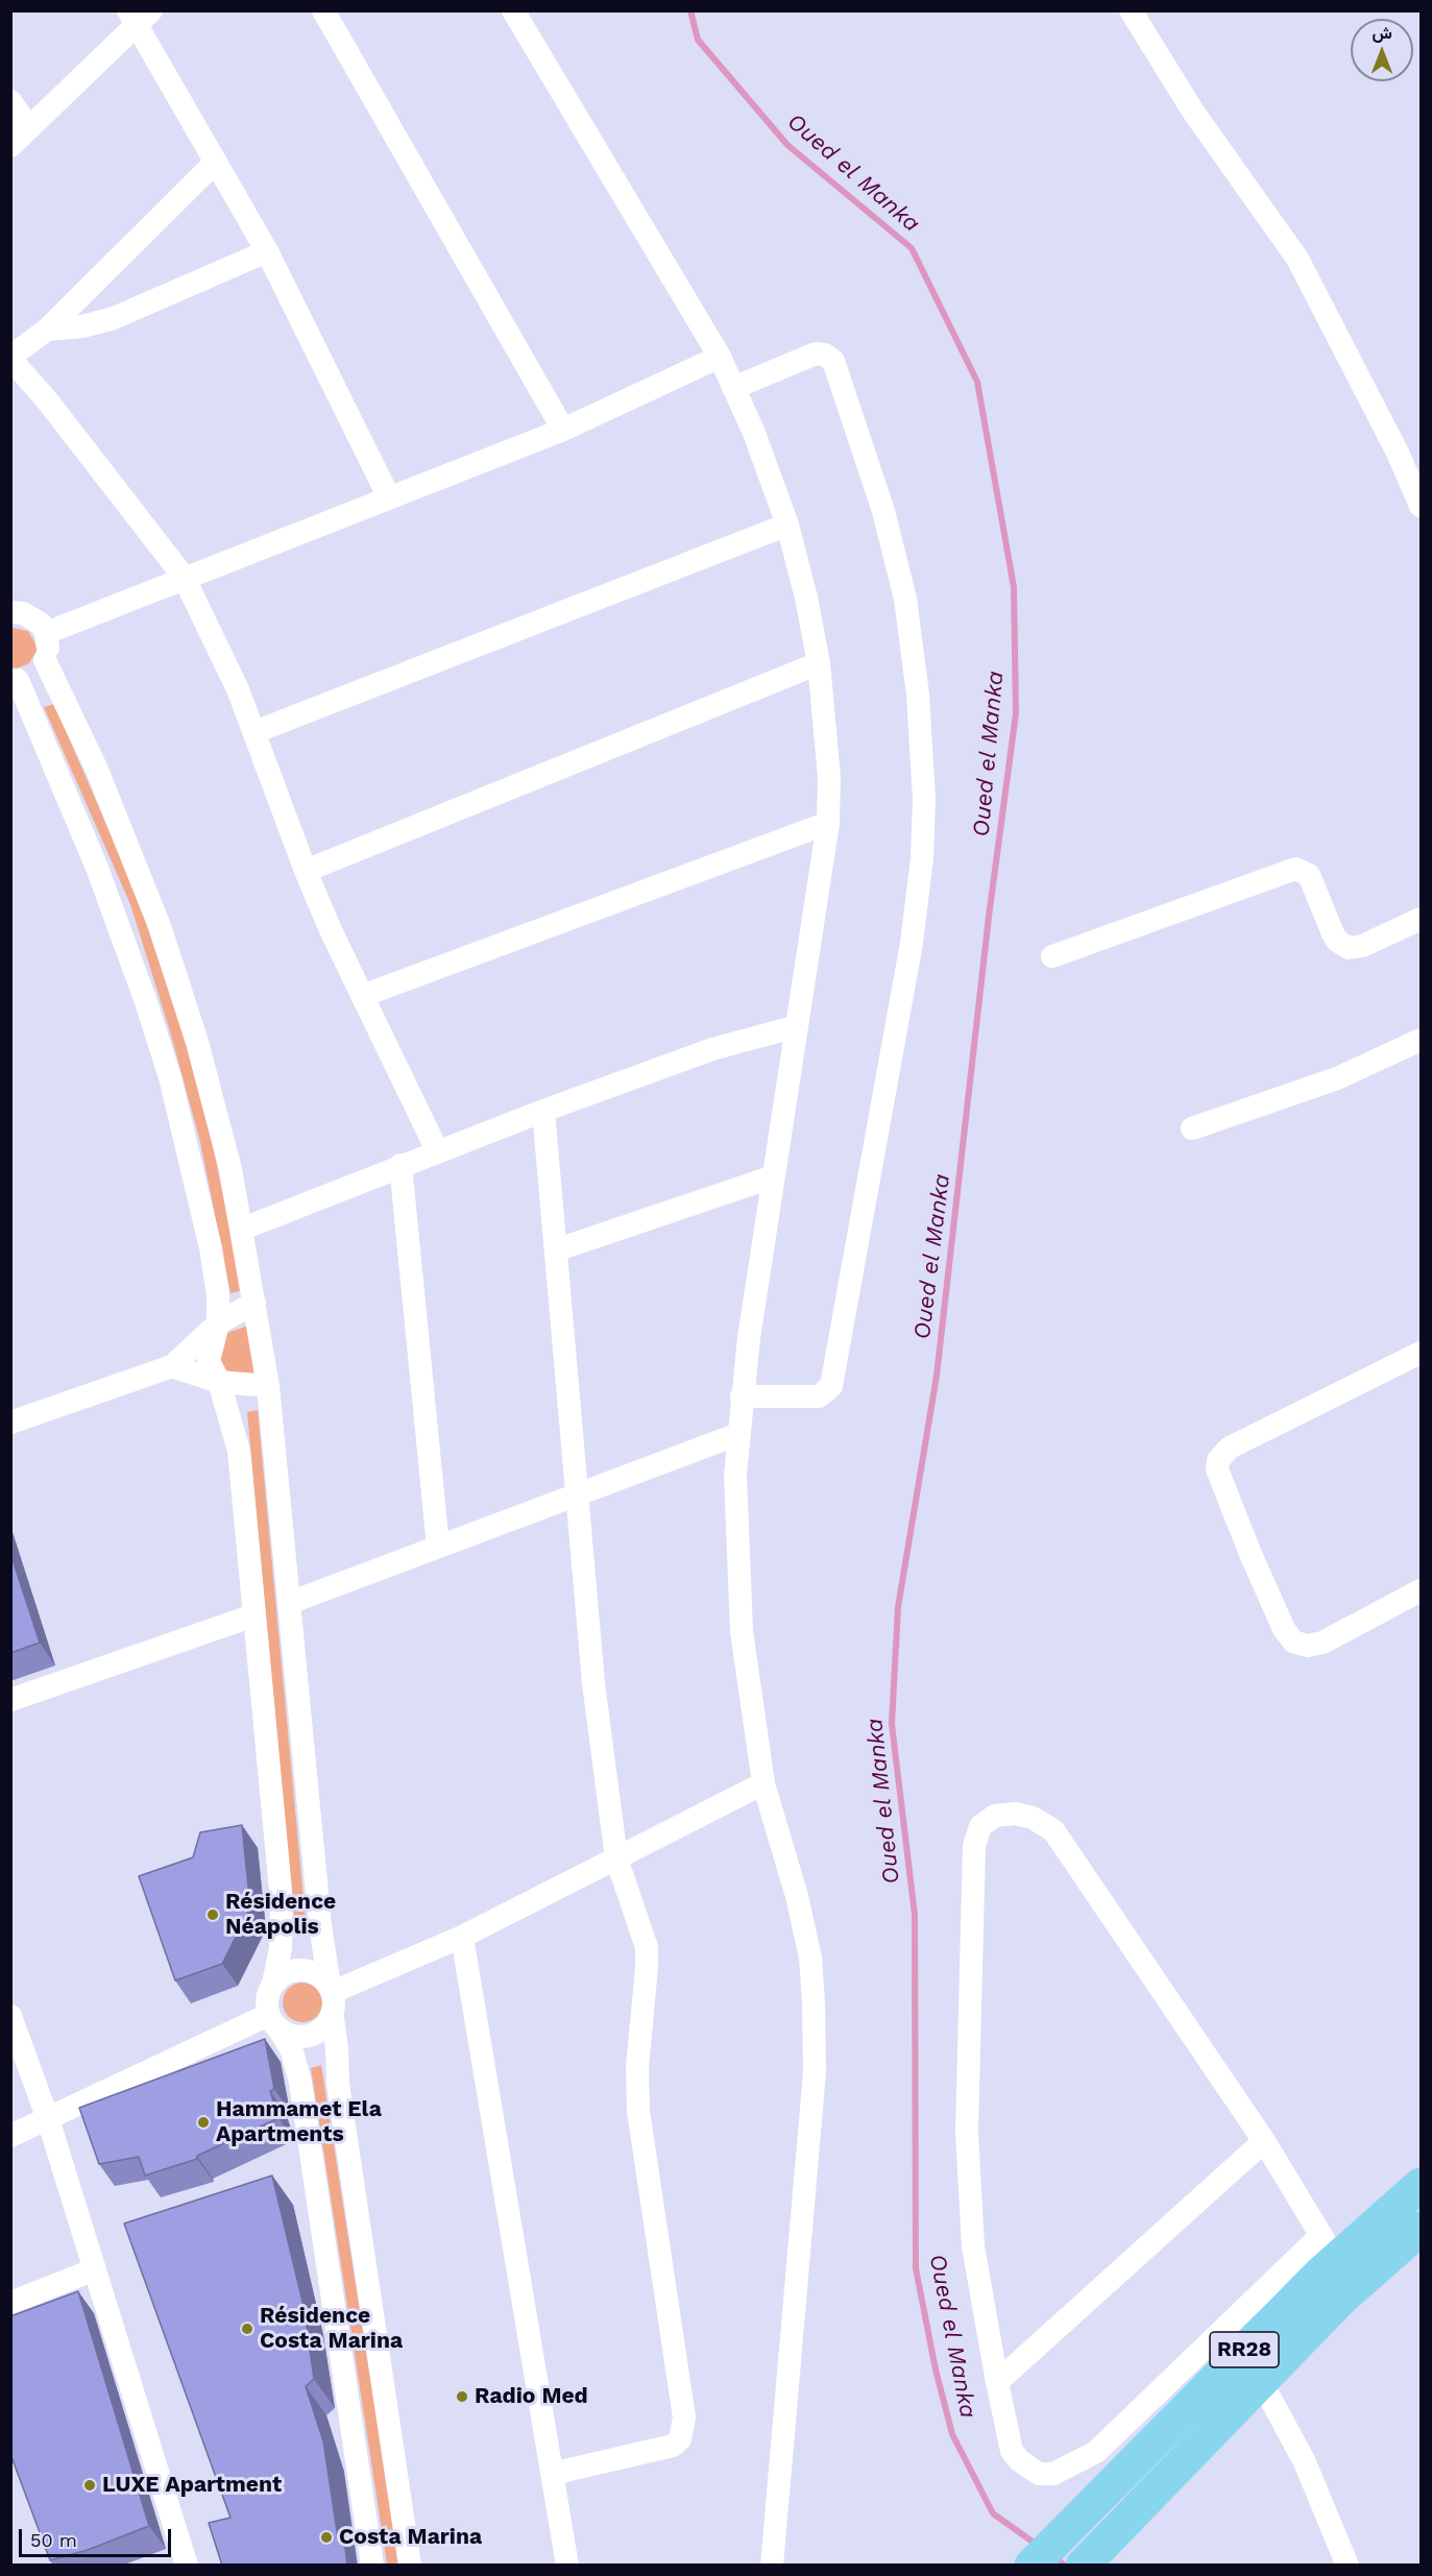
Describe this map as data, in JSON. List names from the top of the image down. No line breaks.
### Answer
{"streets":{"main road":["RR28"]},"water":["Oued el Manka"],"places":["Résidence Néapolis","Hammamet Ela Apartments","Résidence Costa Marina","Radio Med","LUXE Apartment","Costa Marina"],"scale_bar":"50 m","north":"top"}
